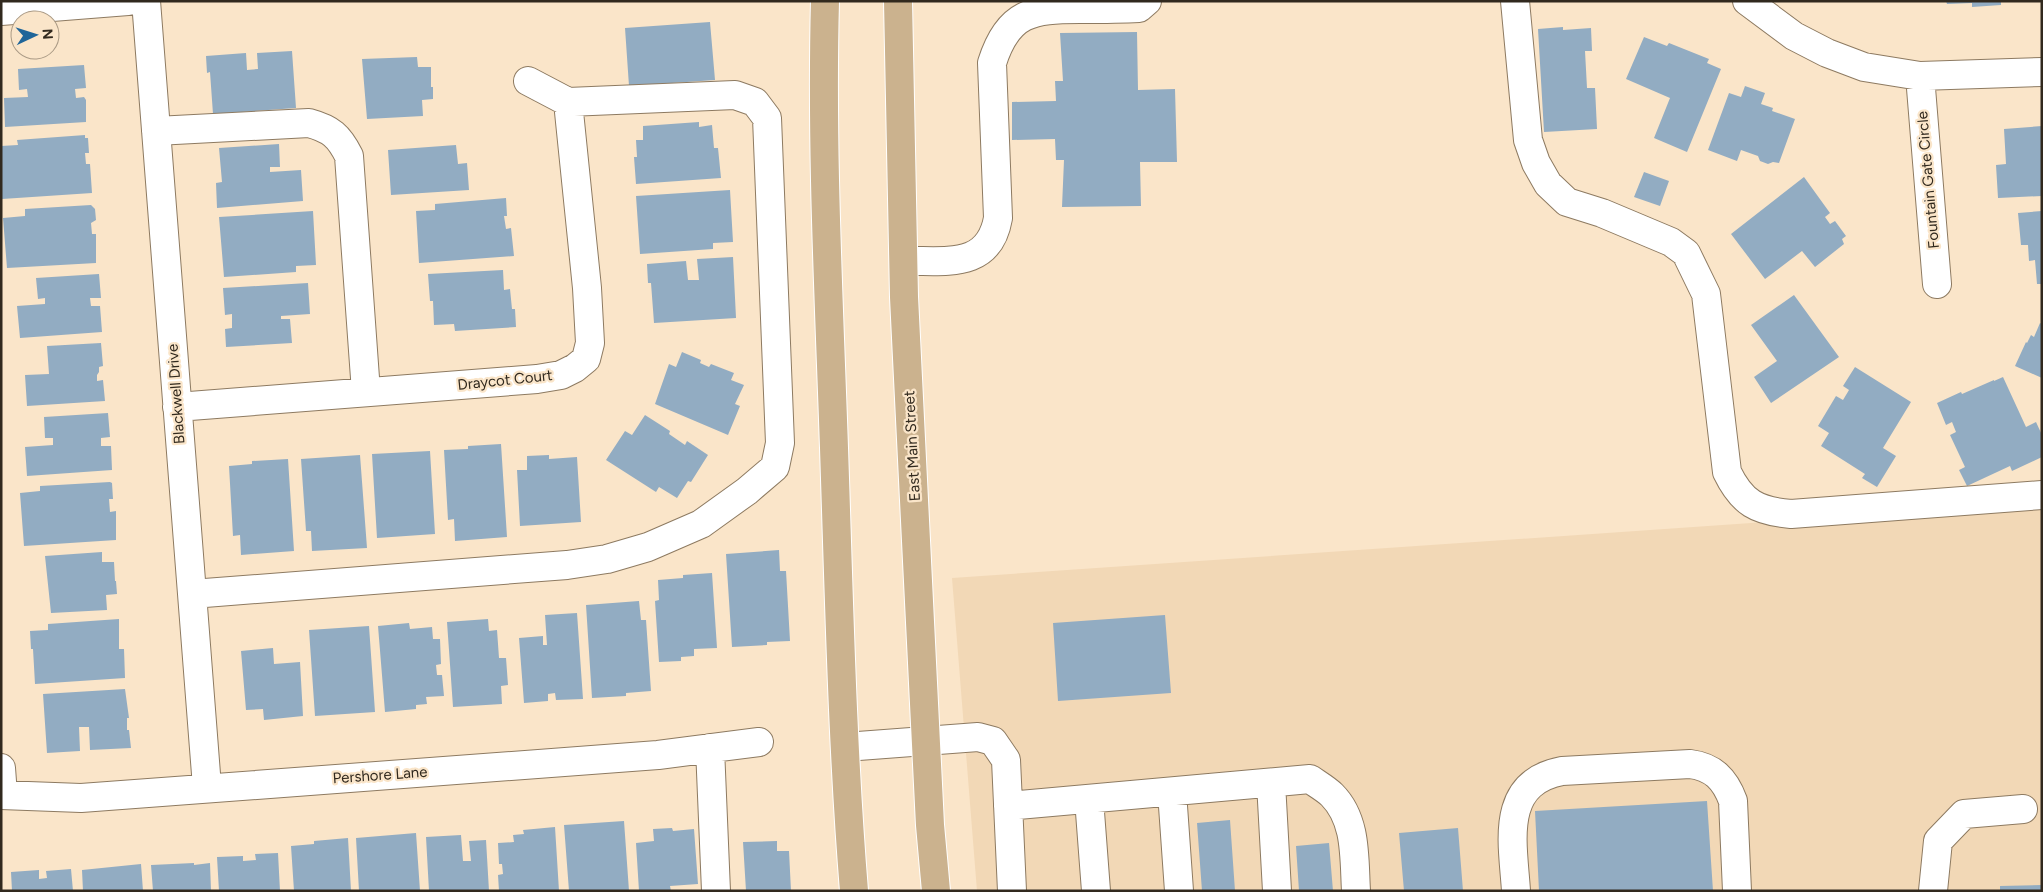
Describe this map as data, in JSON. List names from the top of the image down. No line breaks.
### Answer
{"streets":{"main road":["East Main Street"],"street":["Fountain Gate Circle","Draycot Court","Blackwell Drive","Pershore Lane"]},"crossings":[["Draycot Court","Blackwell Drive"],["Blackwell Drive","Pershore Lane"]],"north":"right"}
